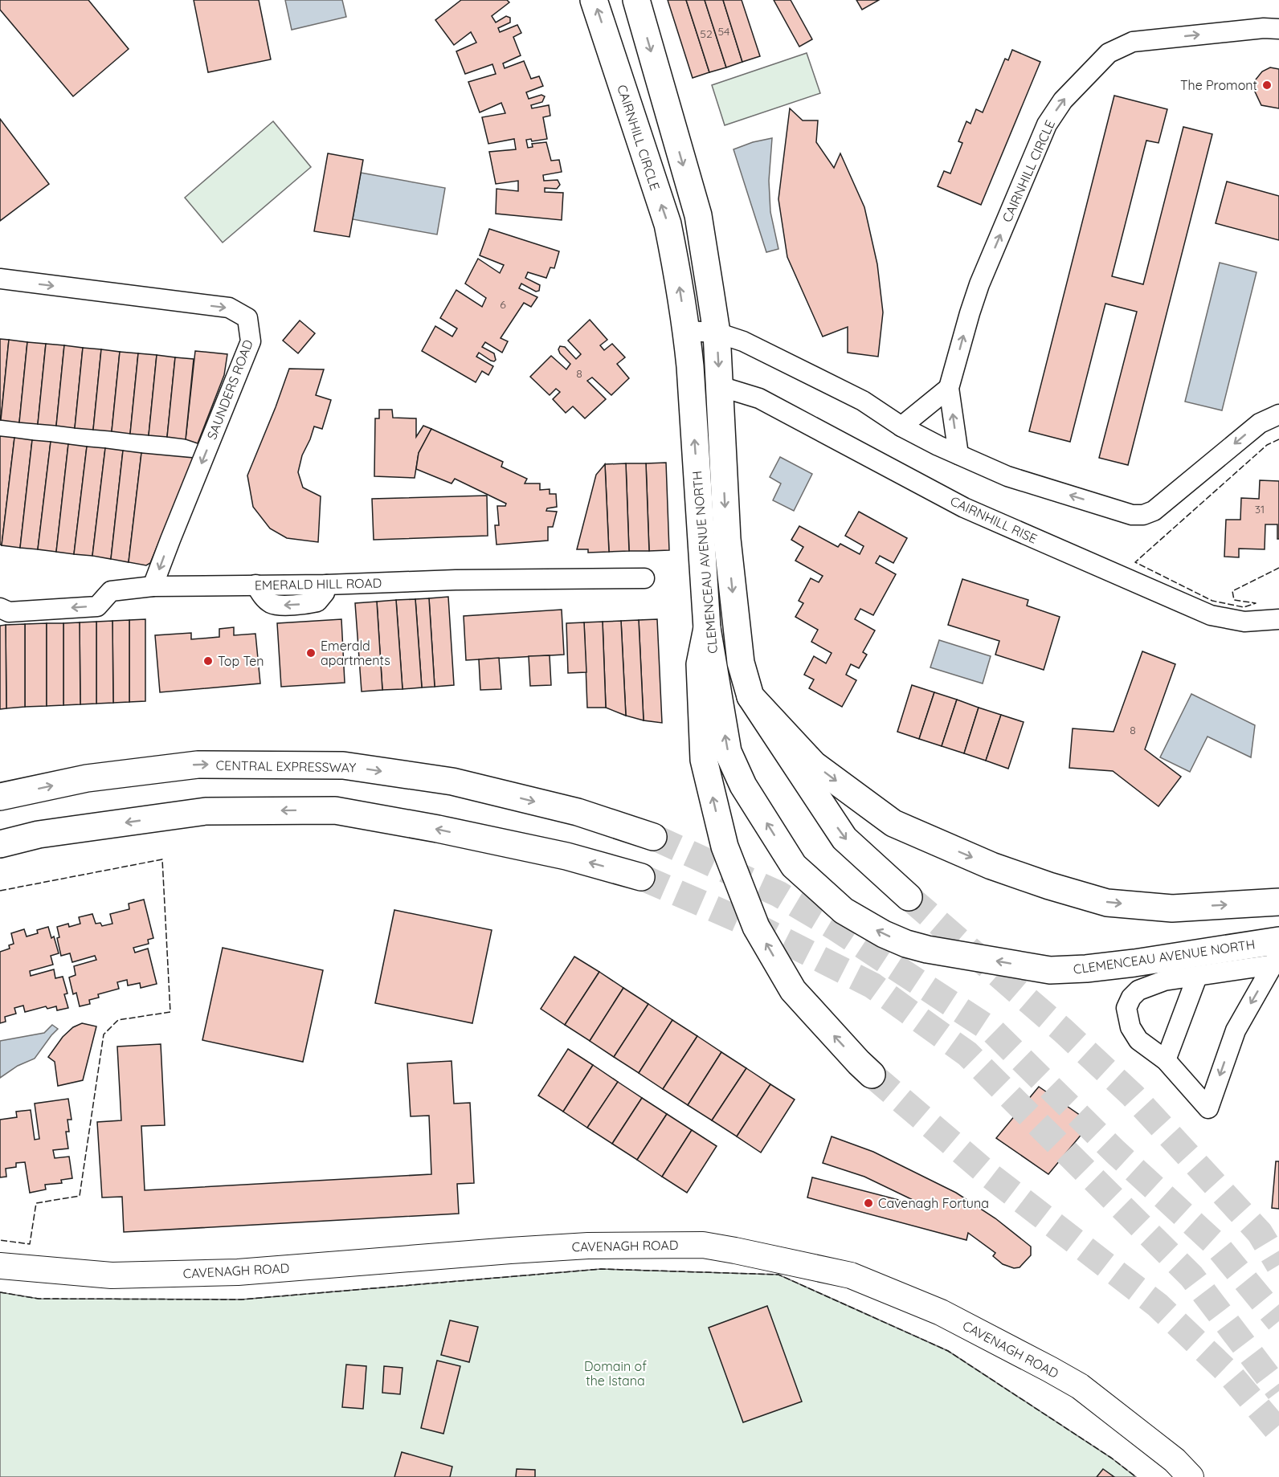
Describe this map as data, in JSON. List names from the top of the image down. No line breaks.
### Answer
{"streets":{"main road":["CAIRNHILL CIRCLE","CLEMENCEAU AVENUE NORTH","CENTRAL EXPRESSWAY"],"street":["SAUNDERS ROAD","CAIRNHILL RISE","EMERALD HILL ROAD","CAVENAGH ROAD"]},"crossings":[["CAIRNHILL CIRCLE","CLEMENCEAU AVENUE NORTH"],["SAUNDERS ROAD","EMERALD HILL ROAD"],["CAIRNHILL RISE","CLEMENCEAU AVENUE NORTH"]],"one_way":["CAIRNHILL CIRCLE"],"parks":["Domain of the Istana"],"places":["The Promont","Emerald apartments","Top Ten","Cavenagh Fortuna"],"house_numbers":["54","52","6","8","31","8"]}
